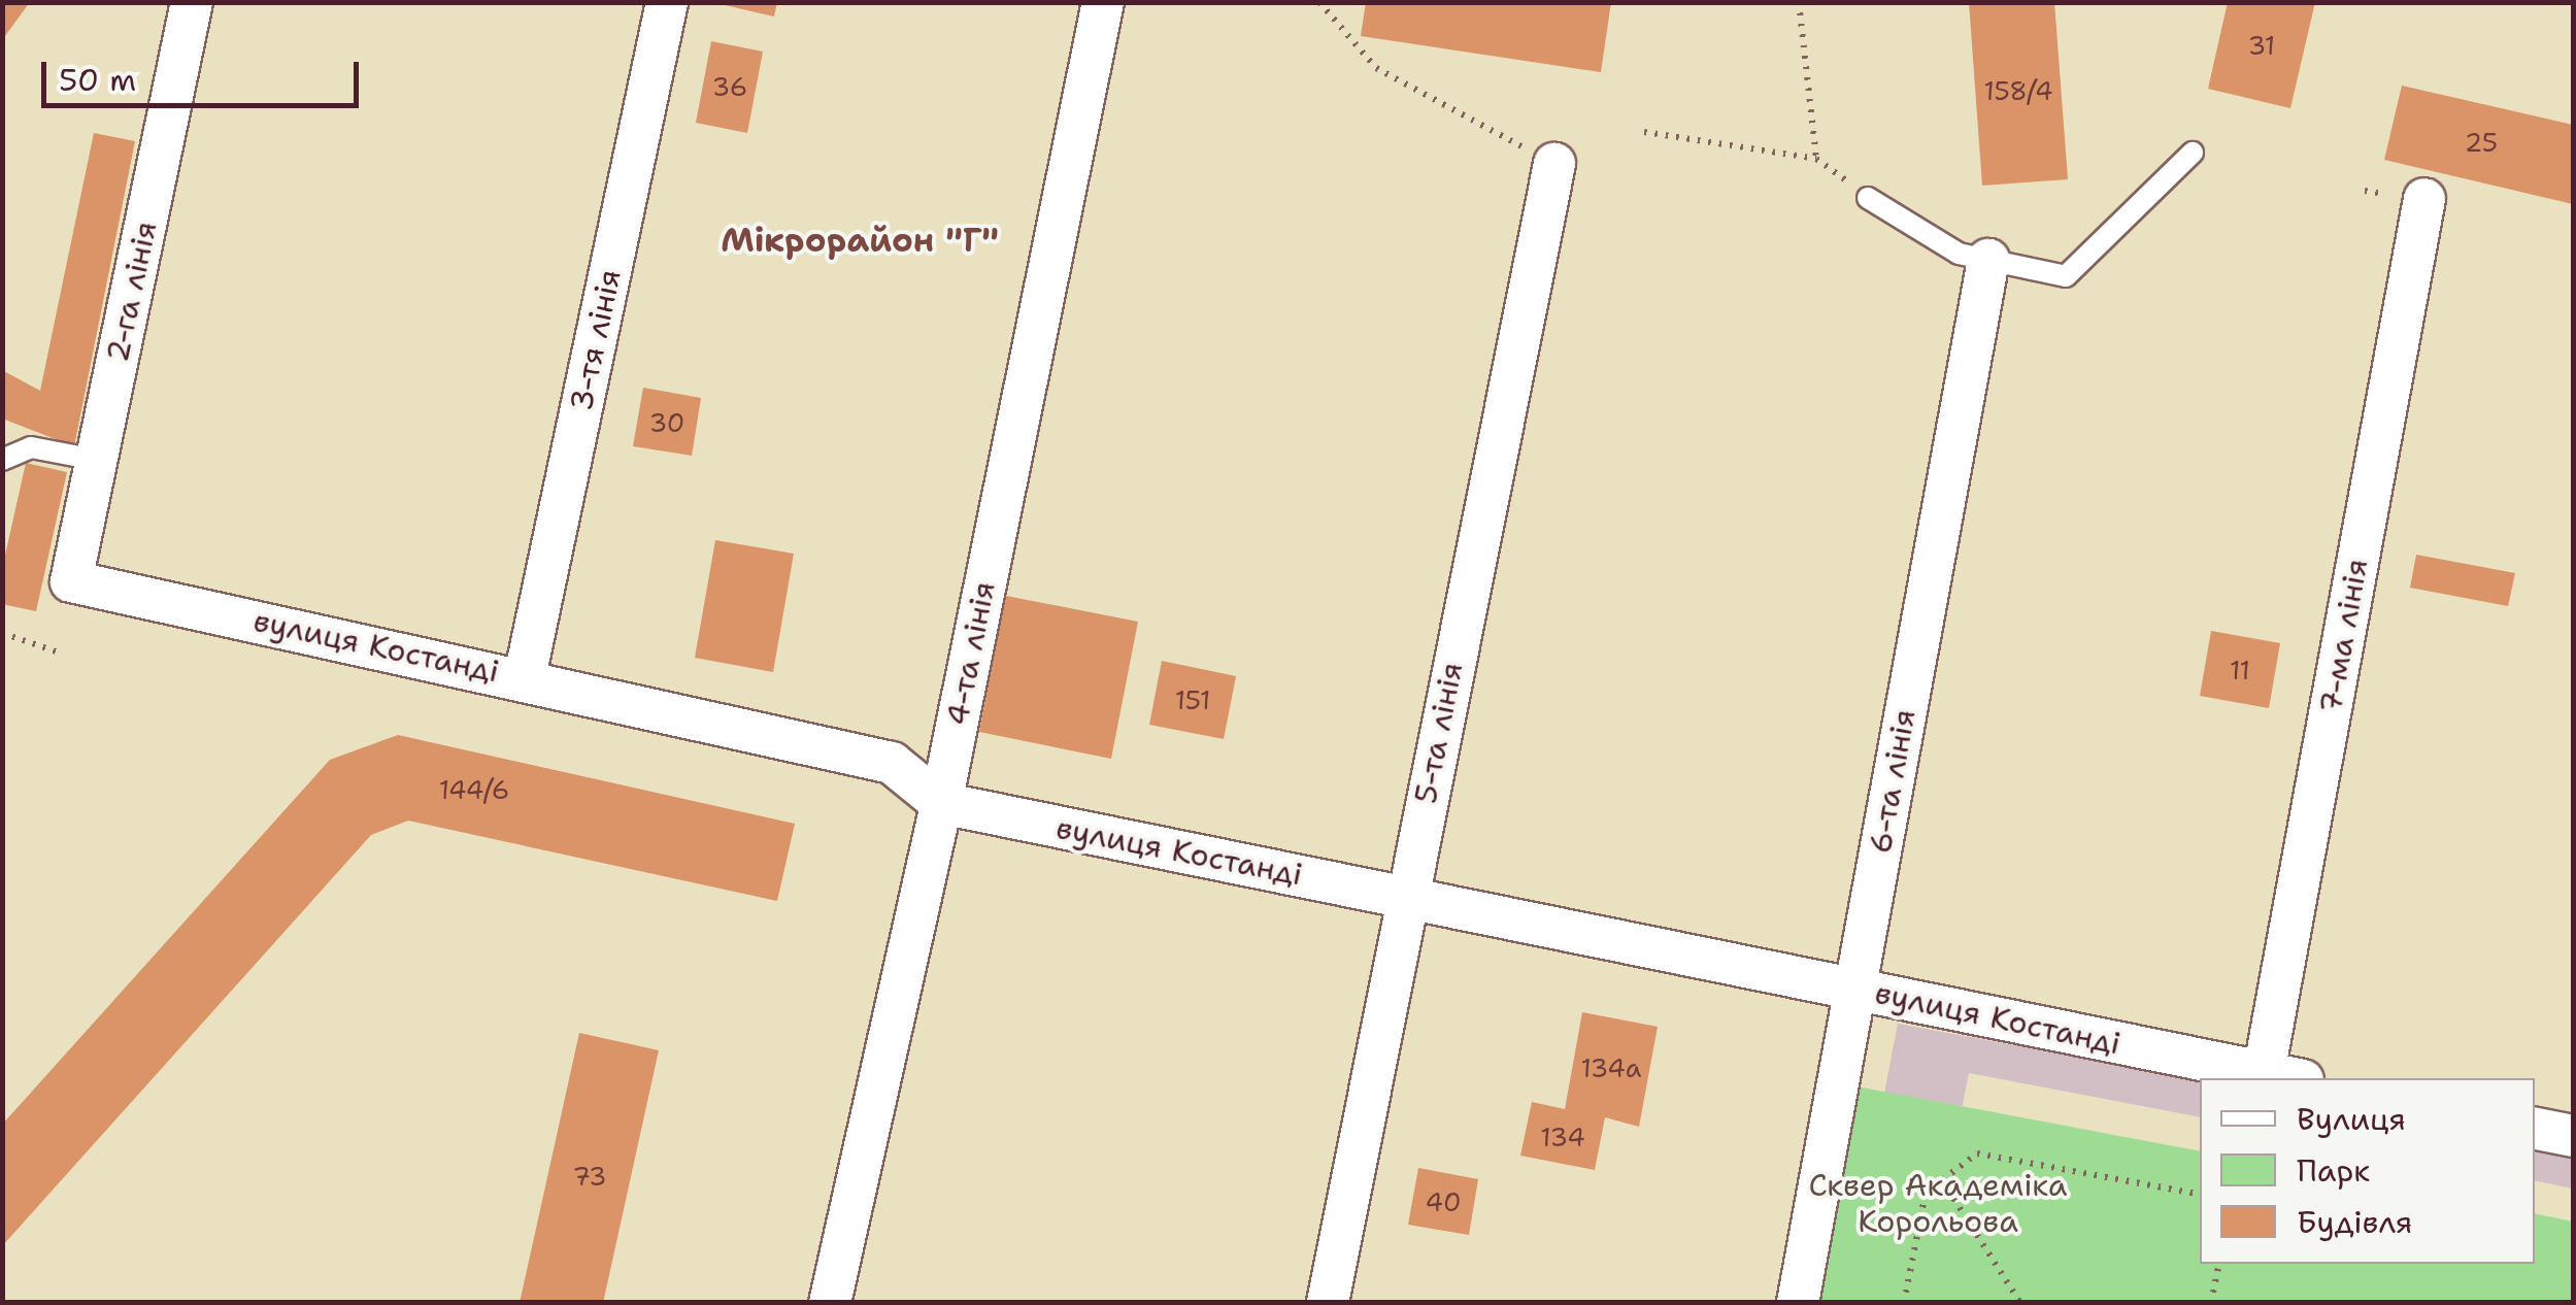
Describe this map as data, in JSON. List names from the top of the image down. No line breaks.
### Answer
{"streets":{"street":["2-га лінія","3-тя лінія","7-ма лінія","вулиця Костанді","4-та лінія","5-та лінія","6-та лінія"]},"crossings":[["2-га лінія","вулиця Костанді"],["3-тя лінія","вулиця Костанді"],["7-ма лінія","вулиця Костанді"],["вулиця Костанді","4-та лінія"],["вулиця Костанді","5-та лінія"],["вулиця Костанді","6-та лінія"]],"districts":["Мікрорайон \"Г\""],"parks":["Сквер Академіка Корольова"],"house_numbers":["31","36","158/4","25","30","11","151","144/6","134а","134","73","40"],"legend":["Вулиця","Парк","Будівля"],"scale_bar":"50 m"}
